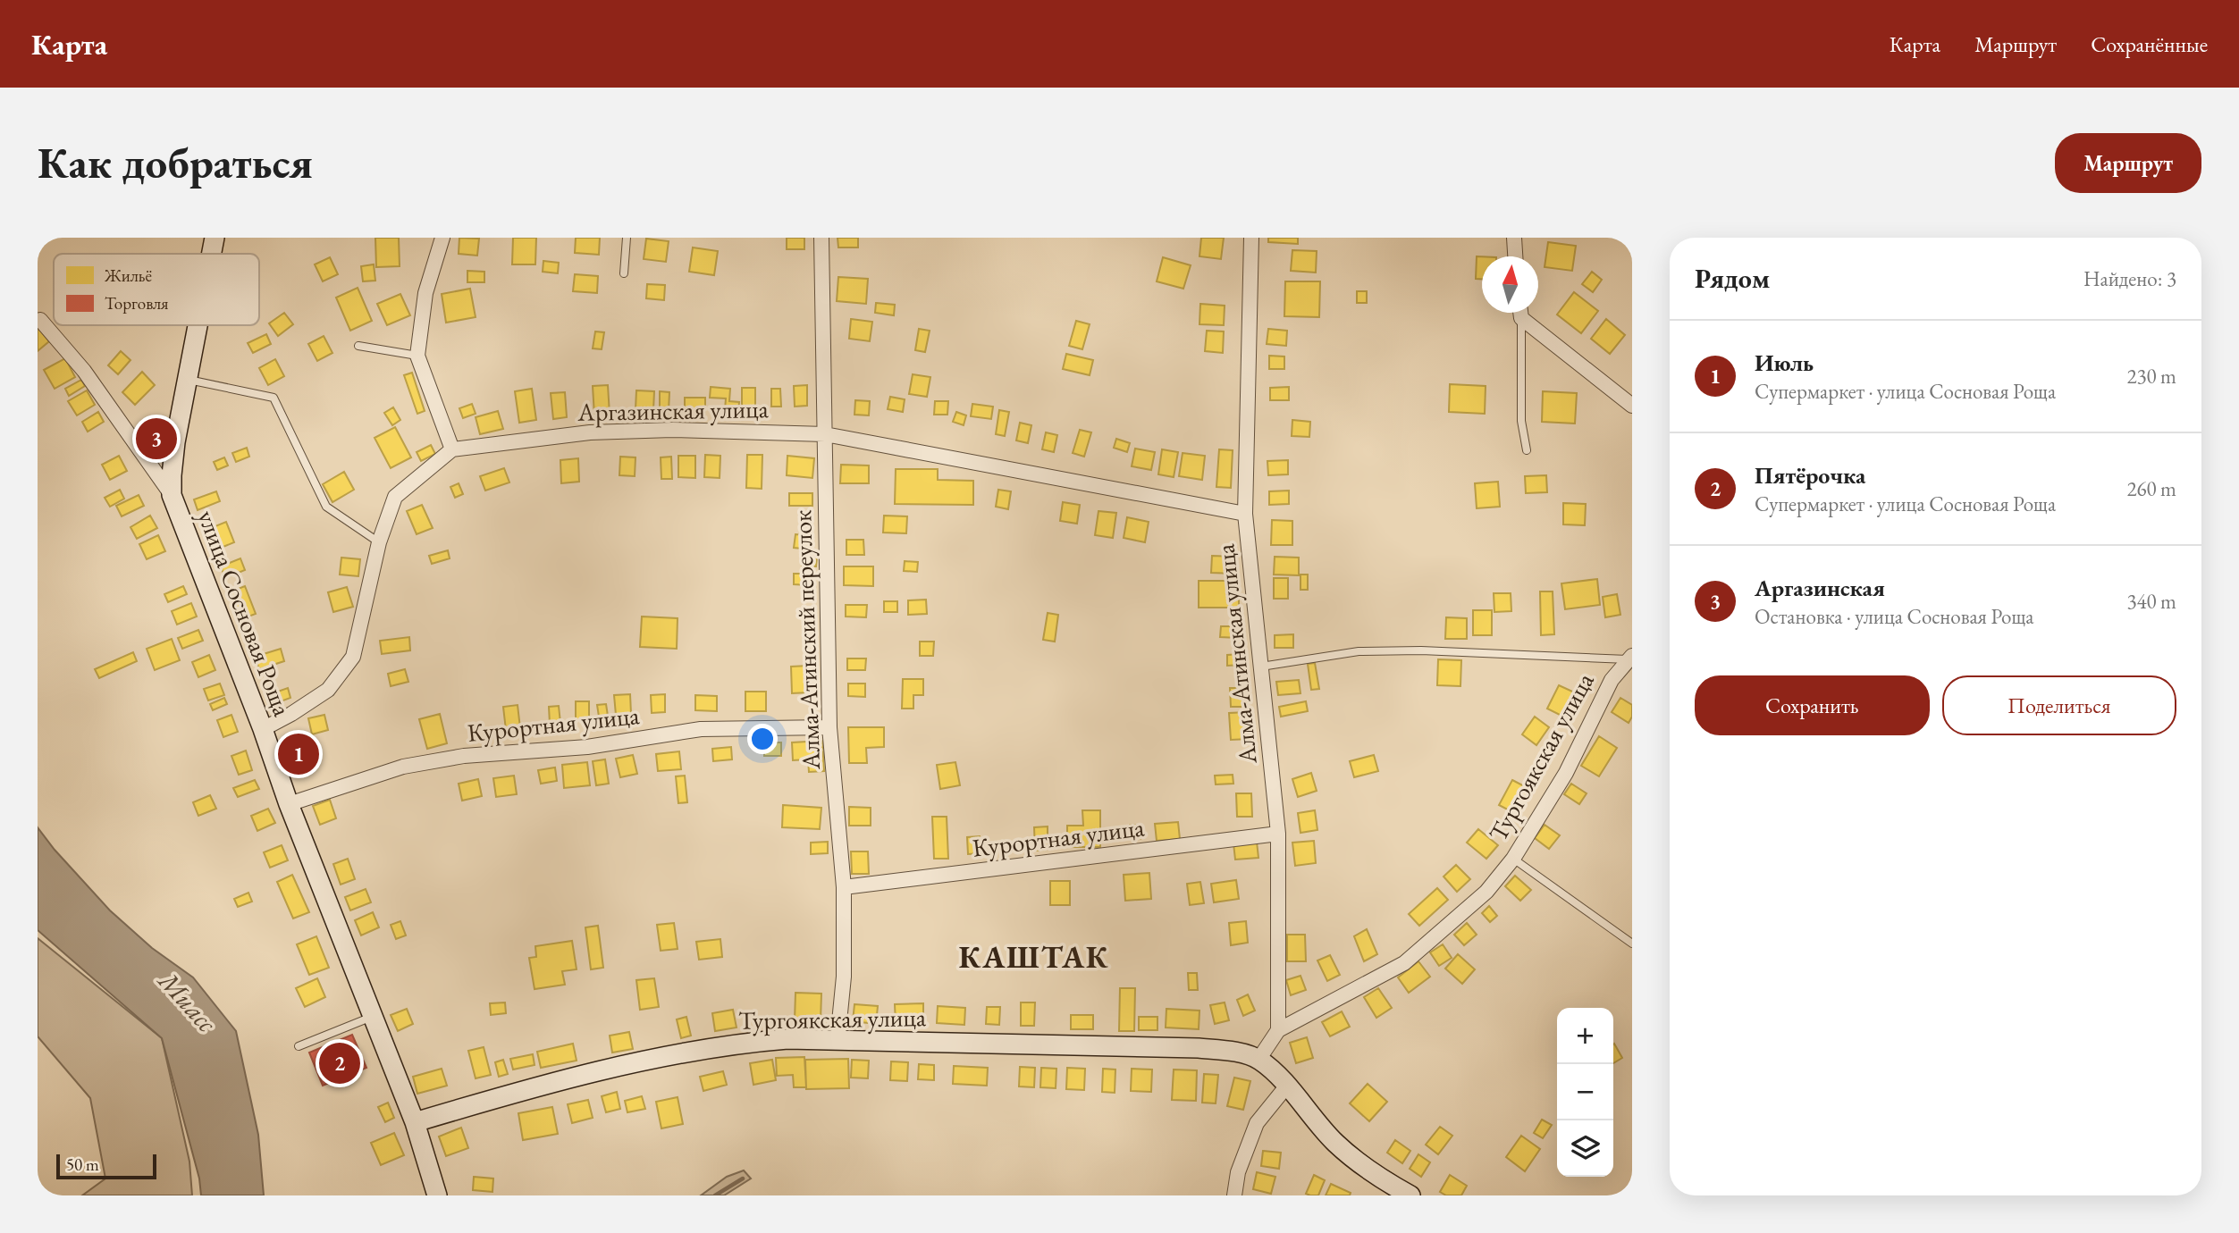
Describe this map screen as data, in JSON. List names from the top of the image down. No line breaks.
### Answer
{"streets":{"main road":["улица Сосновая Роща","Тургоякская улица"],"street":["Аргазинская улица","Алма-Атинский переулок","Алма-Атинская улица","Курортная улица"]},"crossings":[["Аргазинская улица","Алма-Атинский переулок"],["Аргазинская улица","Алма-Атинская улица"],["улица Сосновая Роща","Курортная улица"],["улица Сосновая Роща","Тургоякская улица"],["Алма-Атинский переулок","Курортная улица"],["Алма-Атинский переулок","Тургоякская улица"],["Алма-Атинская улица","Курортная улица"],["Алма-Атинская улица","Тургоякская улица"]],"districts":["КАШТАК"],"water":["Миасс"],"legend":["Жильё","Торговля"],"scale_bar":"50 m","north":"top","page":{"header":"Карта","nav":["Карта","Маршрут","Сохранённые"],"buttons":["Маршрут",["Сохранить","Поделиться"]],"title":"Как добраться","heading":["Рядом","Найдено: 3"],"list":[{"mark":"1","name":"Июль","note":"Супермаркет · улица Сосновая Роща","value":"230 m"},{"mark":"2","name":"Пятёрочка","note":"Супермаркет · улица Сосновая Роща","value":"260 m"},{"mark":"3","name":"Аргазинская","note":"Остановка · улица Сосновая Роща","value":"340 m"}],"pins":["3","1","2"],"map_buttons":["+","−"],"scale":"50 m"}}
